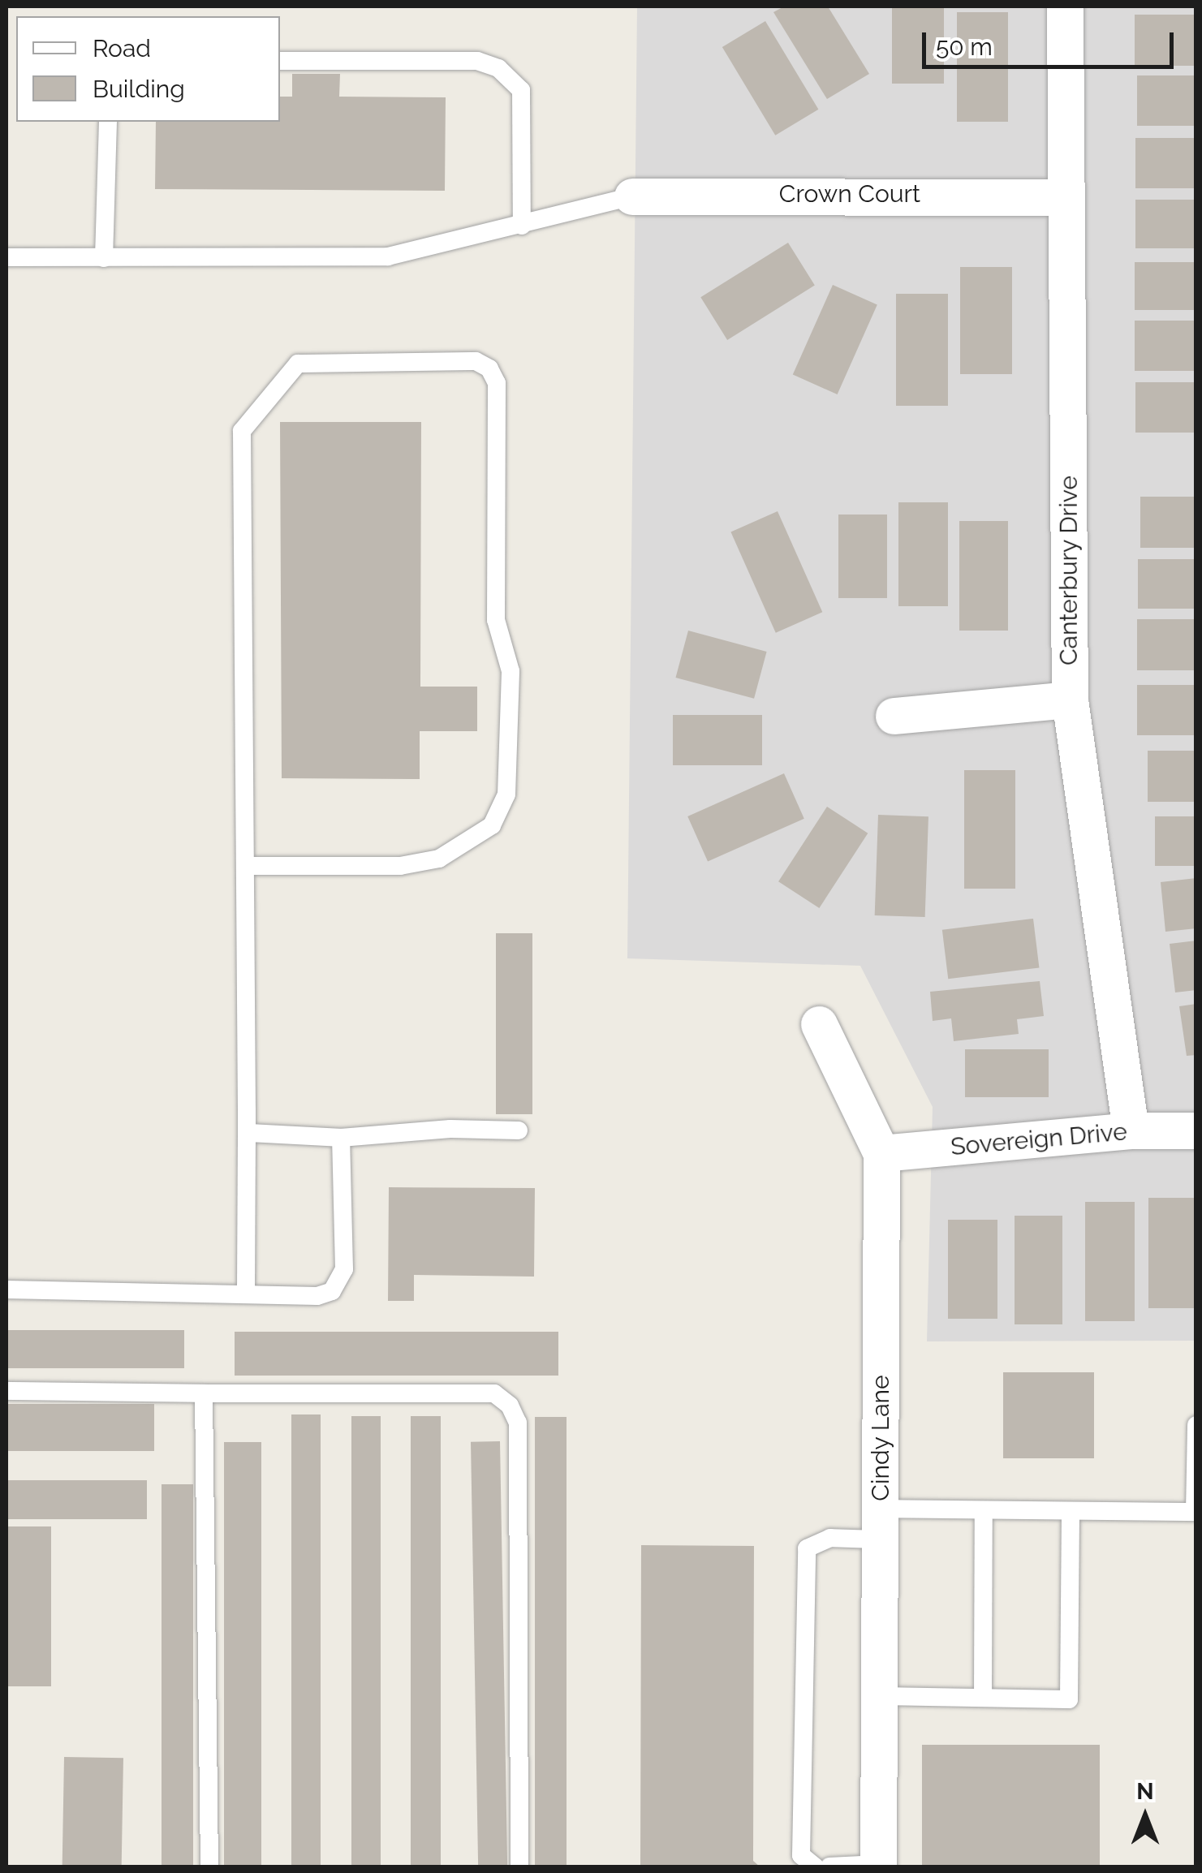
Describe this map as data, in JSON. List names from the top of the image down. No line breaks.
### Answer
{"streets":{"street":["Crown Court","Canterbury Drive","Sovereign Drive","Cindy Lane"]},"crossings":[["Crown Court","Canterbury Drive"],["Canterbury Drive","Sovereign Drive"],["Sovereign Drive","Cindy Lane"]],"legend":["Road","Building"],"scale_bar":"50 m","north":"top"}
